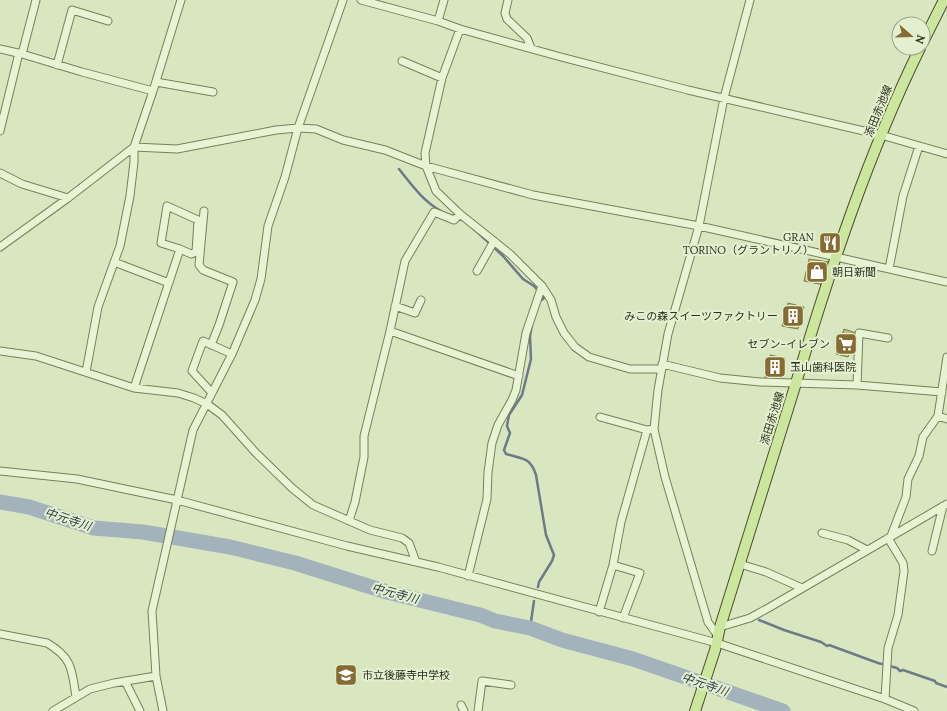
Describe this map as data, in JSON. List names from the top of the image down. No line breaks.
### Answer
{"streets":{"main road":["添田赤池線"]},"water":["中元寺川"],"places":{"restaurant":["GRAN TORINO（グラントリノ）"],"shop":["朝日新聞"],"building":["みこの森スイーツファクトリー","玉山歯科医院"],"supermarket":["セブン-イレブン"],"school or university":["市立後藤寺中学校"]},"north":"right"}
